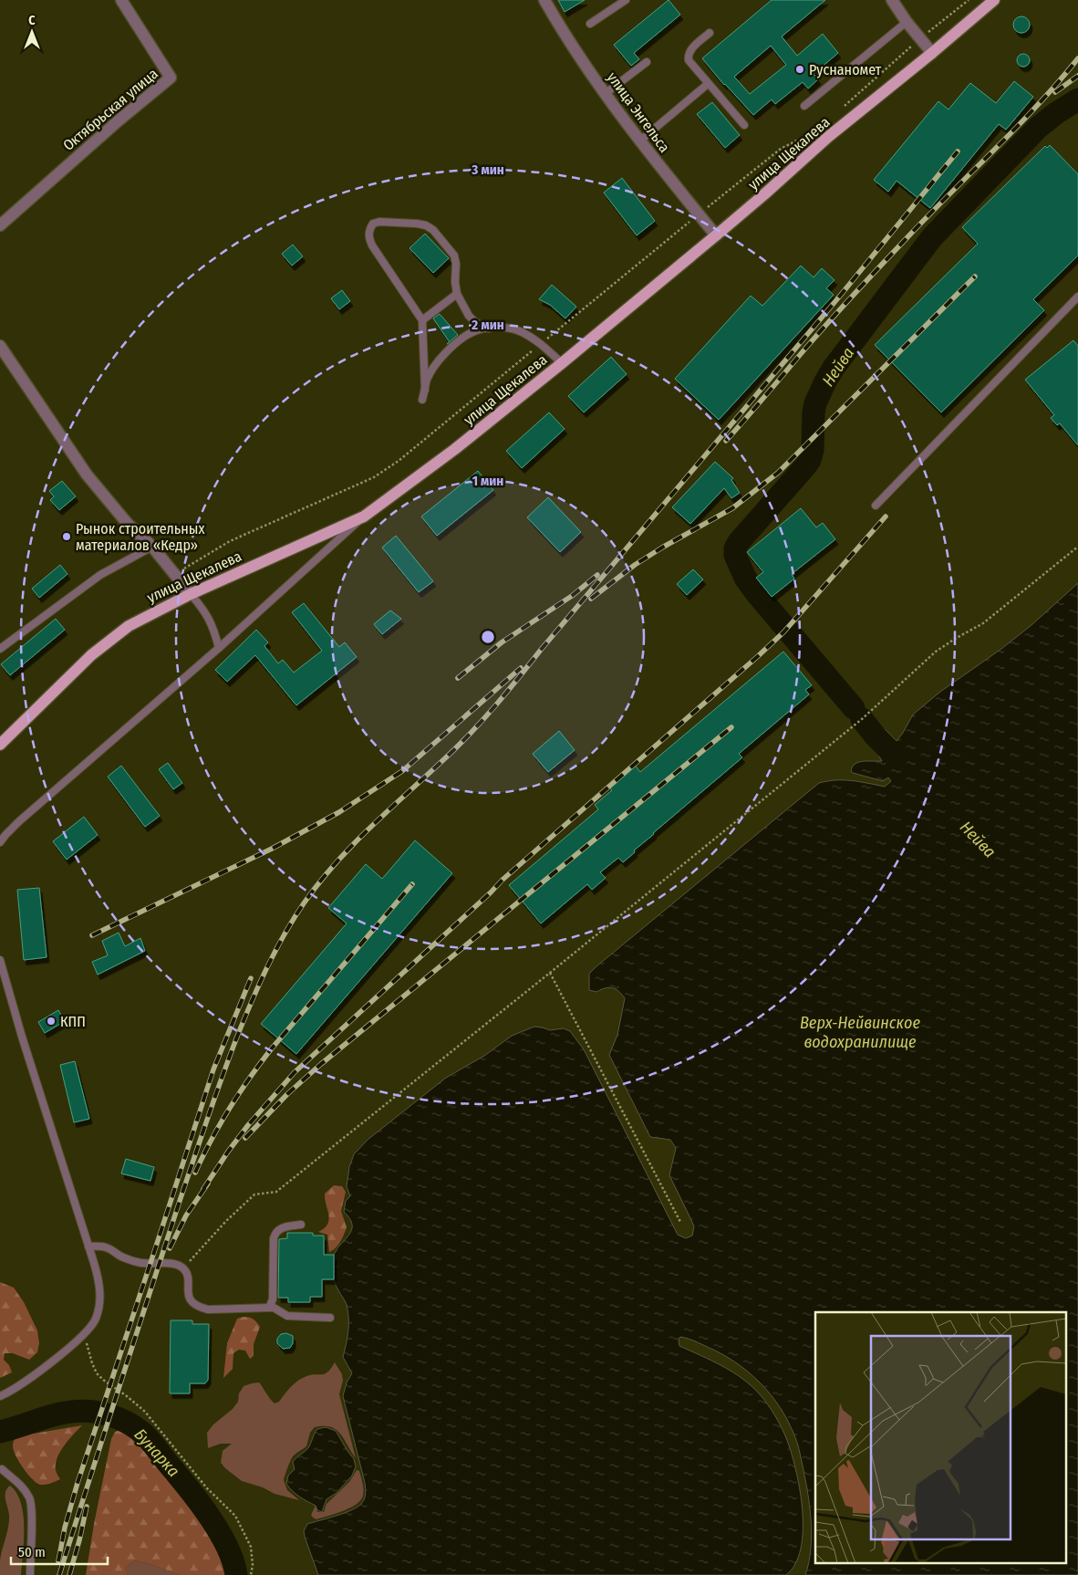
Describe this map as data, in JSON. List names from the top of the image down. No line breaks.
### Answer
{"streets":{"main road":["улица Щекалева"],"street":["Октябрьская улица","улица Энгельса"]},"crossings":[["улица Энгельса","улица Щекалева"]],"water":["Нейва","Верх-Нейвинское водохранилище","Бунарка"],"places":["Руснаномет","Рынок строительных материалов «Кедр»","КПП"],"scale_bar":"50 m","north":"top","rings":["3 мин","2 мин","1 мин"]}
